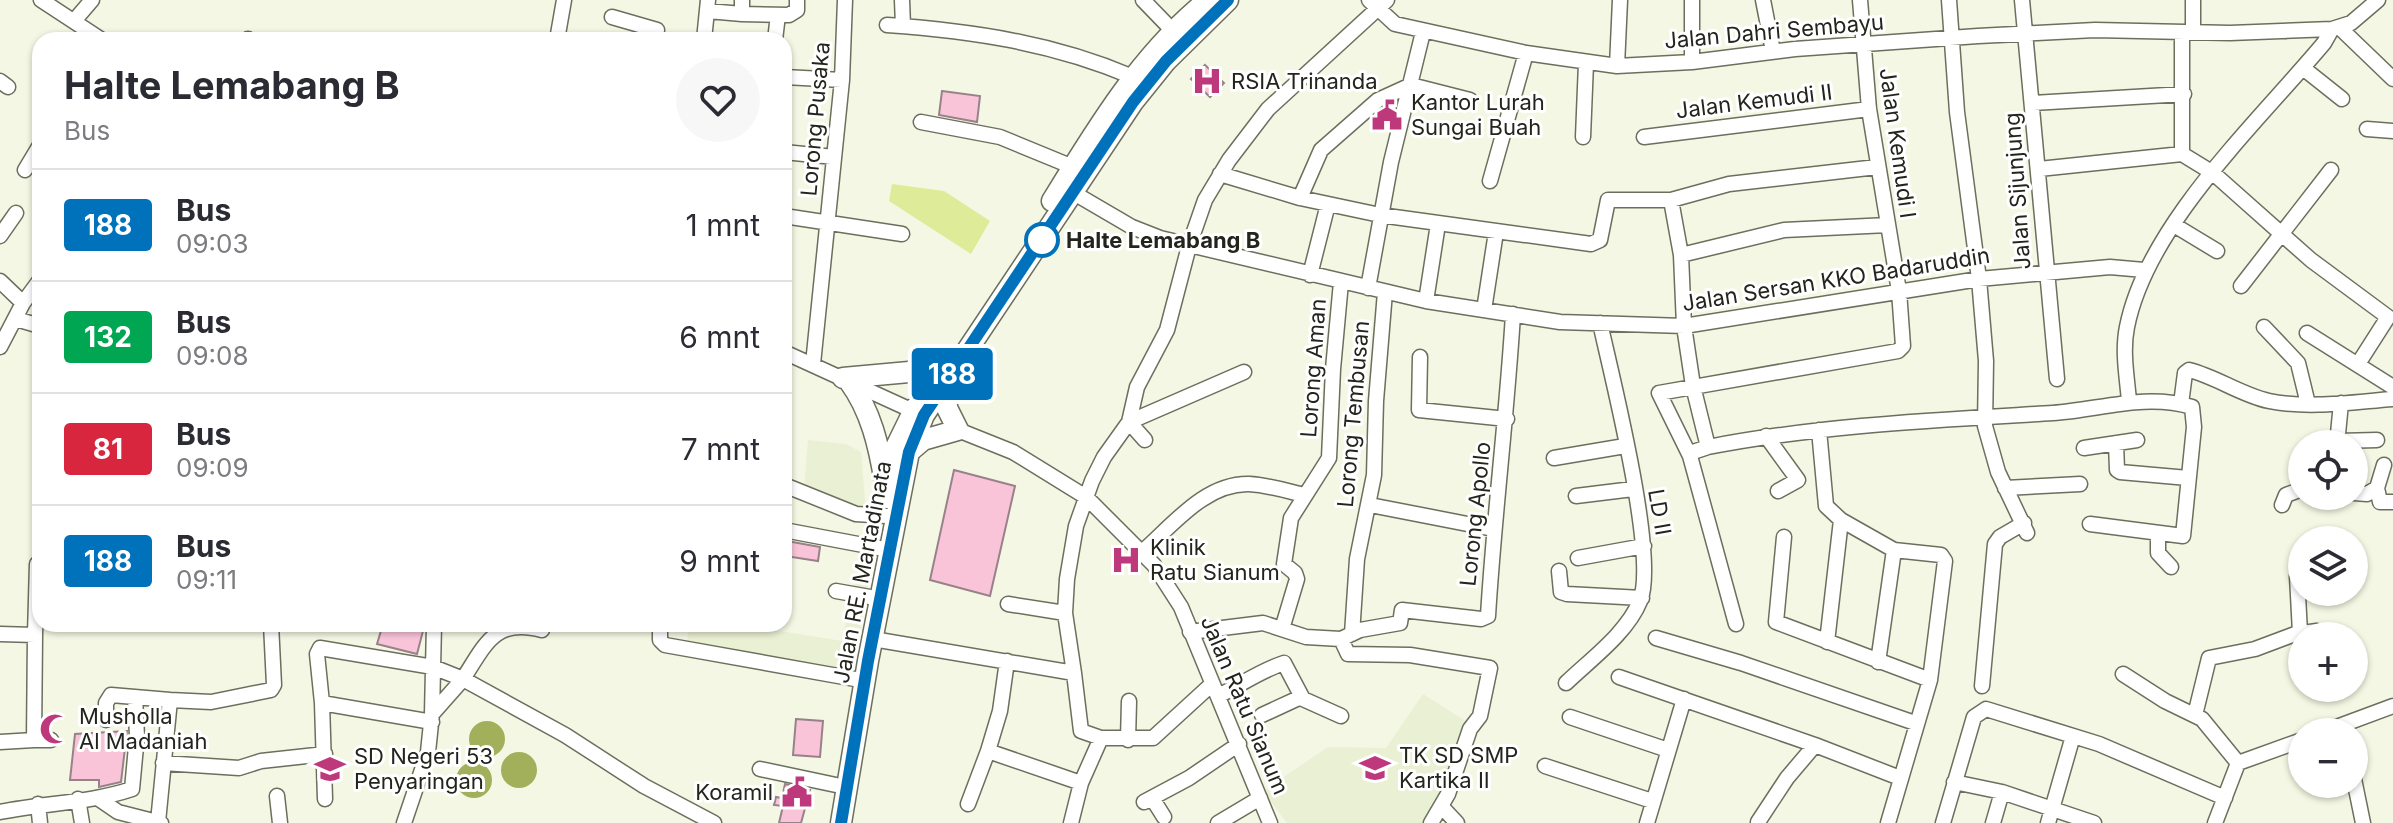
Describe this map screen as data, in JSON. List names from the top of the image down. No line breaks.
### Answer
{"streets":{"highway":["Jalan RE. Martadinata"],"street":["Jalan Dahri Sembayu","Jalan Kemudi II","Lorong Pusaka","Jalan Kemudi I","Jalan Sijunjung","Jalan Sersan KKO Badaruddin","Lorong Aman","Lorong Tembusan","LD II","Lorong Apollo","Jalan Ratu Sianum"]},"crossings":[["Jalan Dahri Sembayu","Jalan Kemudi I"],["Jalan Dahri Sembayu","Jalan Sijunjung"],["Jalan Kemudi II","Jalan Kemudi I"],["Jalan Kemudi I","Jalan Sersan KKO Badaruddin"],["Jalan Sijunjung","Jalan Sersan KKO Badaruddin"],["Jalan Sersan KKO Badaruddin","Lorong Aman"],["Jalan Sersan KKO Badaruddin","Lorong Tembusan"],["Jalan Sersan KKO Badaruddin","LD II"],["Jalan Sersan KKO Badaruddin","Lorong Apollo"],["Jalan Sersan KKO Badaruddin","Jalan RE. Martadinata"],["Lorong Tembusan","Lorong Apollo"]],"places":{"hospital":["RSIA Trinanda","Klinik Ratu Sianum"],"public building":["Kantor Lurah Sungai Buah","Koramil"],"other":["Halte Lemabang B"],"mosque":["Musholla Al Madaniah"],"school or university":["TK SD SMP Kartika II","SD Negeri 53 Penyaringan"]},"lines":["bus line 188"],"page":{"on_map":"188","heading":["Halte Lemabang B","Bus"],"list":[{"mark":"188","name":"Bus","note":"09:03","value":"1 mnt"},{"mark":"132","name":"Bus","note":"09:08","value":"6 mnt"},{"mark":"81","name":"Bus","note":"09:09","value":"7 mnt"},{"mark":"188","name":"Bus","note":"09:11","value":"9 mnt"}],"map_buttons":["+","−"]}}
